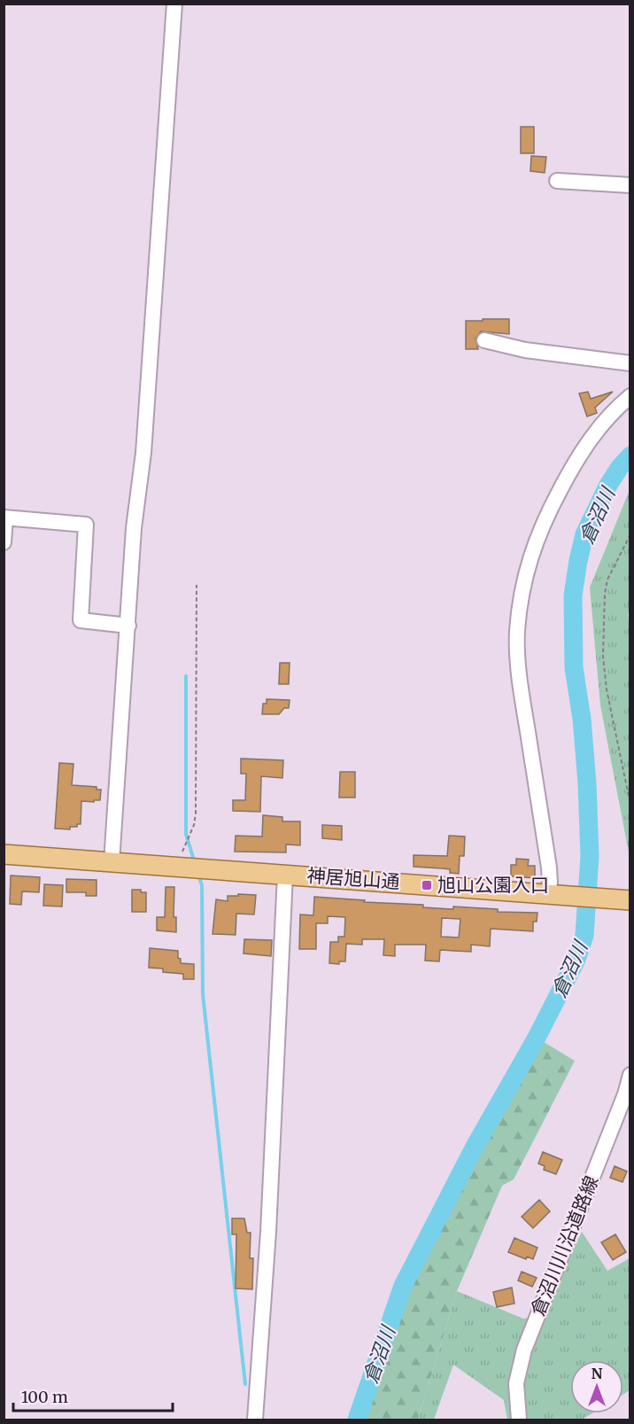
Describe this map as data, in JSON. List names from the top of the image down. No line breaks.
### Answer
{"streets":{"main road":["神居旭山通"],"street":["倉沼川川沿道路線"]},"water":["倉沼川"],"places":{"transit":["旭山公園入口"]},"scale_bar":"100 m","north":"top"}
